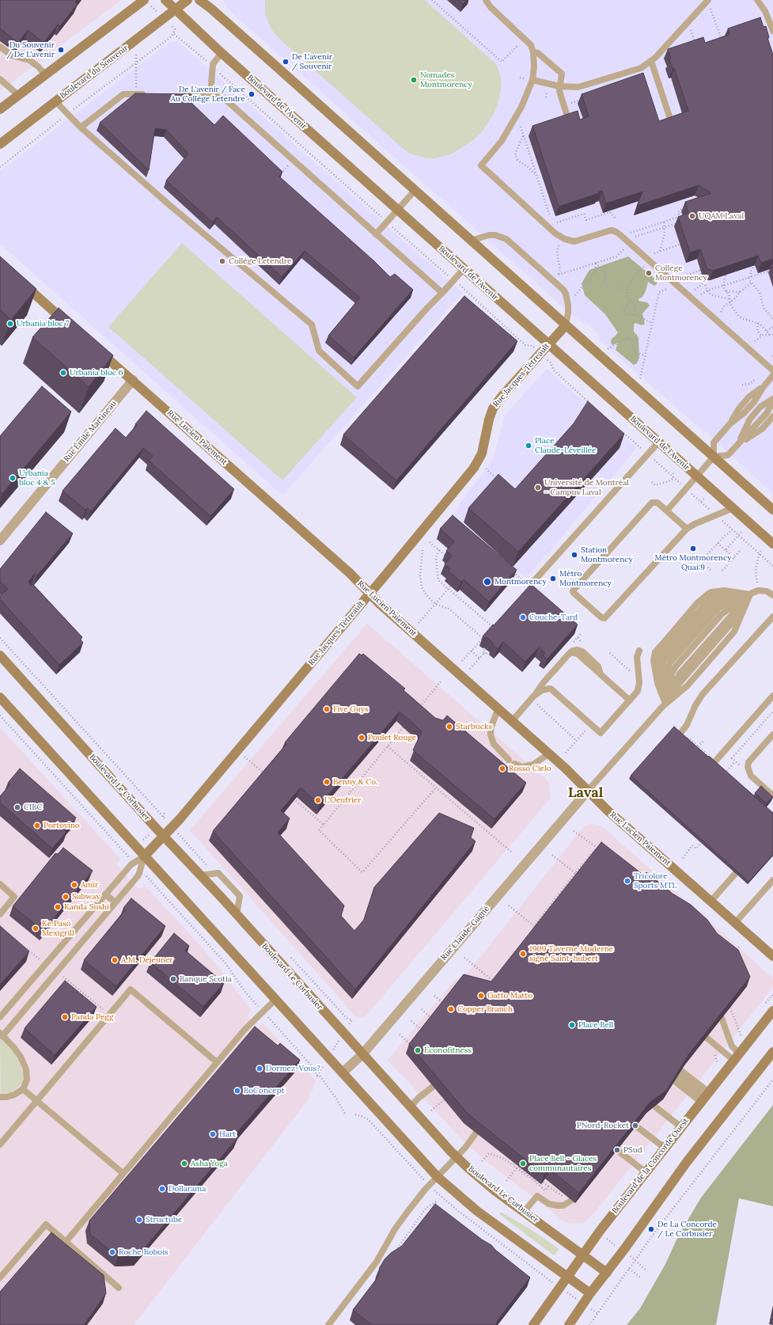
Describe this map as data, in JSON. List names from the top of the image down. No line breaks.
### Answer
{"streets":{"street":["Boulevard du Souvenir","Boulevard de l'Avenir","Rue Jacques-Tétreault","Rue Émile Martineau","Rue Lucien Paiement","Boulevard Le Corbusier","Rue Claude-Gagné","Boulevard de la Concorde Ouest"]},"crossings":[["Boulevard du Souvenir","Boulevard de l'Avenir"],["Boulevard de l'Avenir","Rue Jacques-Tétreault"],["Rue Jacques-Tétreault","Rue Lucien Paiement"],["Rue Jacques-Tétreault","Boulevard Le Corbusier"],["Rue Émile Martineau","Rue Lucien Paiement"],["Rue Lucien Paiement","Rue Claude-Gagné"],["Boulevard Le Corbusier","Rue Claude-Gagné"],["Boulevard Le Corbusier","Boulevard de la Concorde Ouest"]],"districts":["Laval"],"places":["Du Souvenir / De L'avenir","De L'avenir / Souvenir","Nomades Montmorency","De L'avenir / Face Au Collège Letendre","UQAM Laval","Collège Letendre","Collège Montmorency","Urbania bloc 7","Urbania bloc 6","Place Claude-Léveillée","Urbania bloc 4 & 5","Université de Montréal - Campus Laval","Métro Montmorency Quai:9","Station Montmorency","Métro Montmorency","Montmorency","Couche-Tard","Five Guys","Starbucks","Poulet Rouge","Rosso Cielo","Benny & Co.","L'Oeufrier","CIBC","Portovino","Tricolore Sports MTL","Amir","Subway","Kanda Sushi","Ke Pasó Mexigrill","1909 Taverne Moderne signé Saint-hubert","A.M. Déjeuner","Banque Scotia","Gatto Matto","Copper Branch","Panda Pegg","Place Bell","Éconofitness","Dormez-Vous?","BoConcept","PNord-Rocket","Hart","PSud","Asha Yoga","Place Bell - Glaces communautaires","Dollarama","Structube","De La Concorde / Le Corbusier","Roche Bobois"]}
